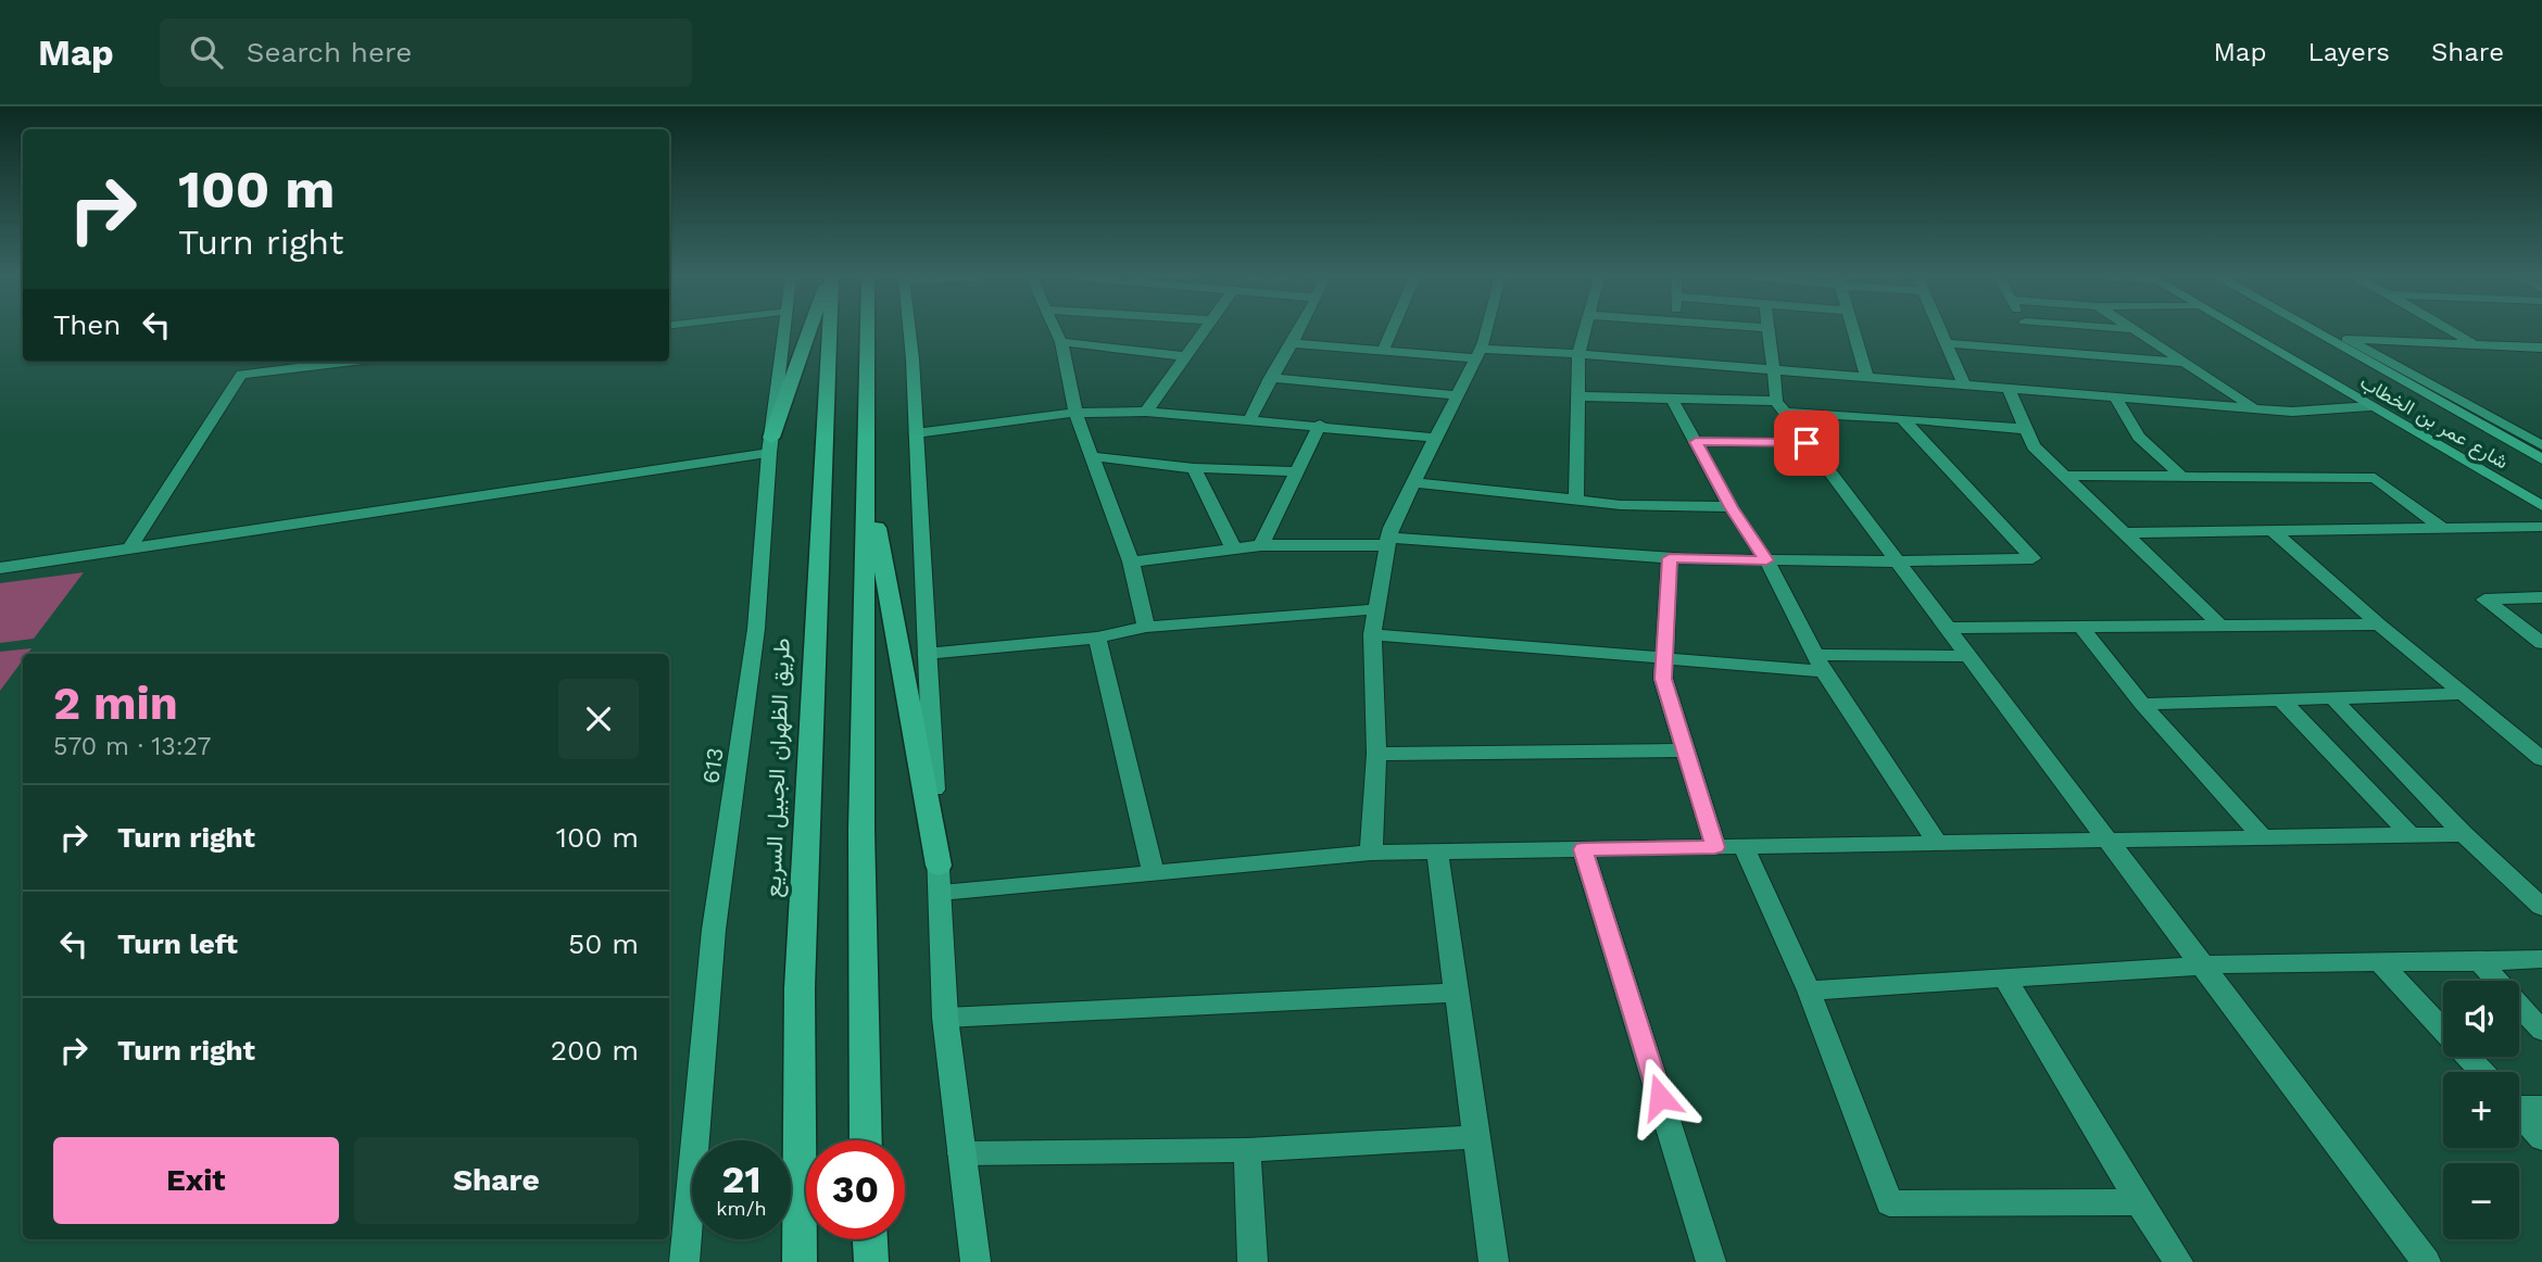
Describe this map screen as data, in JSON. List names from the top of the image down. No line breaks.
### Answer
{"streets":{"highway":["طريق الظهران الجبيل السريع"],"main road":["شارع عمر بن الخطاب","613"]},"page":{"header":"Map","search":"Search here","nav":["Map","Layers","Share"],"turn":["100 m","Turn right"],"then":"Then","heading":["2 min","570 m · 13:27"],"list":[{"name":"Turn right","value":"100 m"},{"name":"Turn left","value":"50 m"},{"name":"Turn right","value":"200 m"}],"map_buttons":["+","−"],"buttons":["Exit","Share"],"speed":"21 km/h","limit":"30"}}
